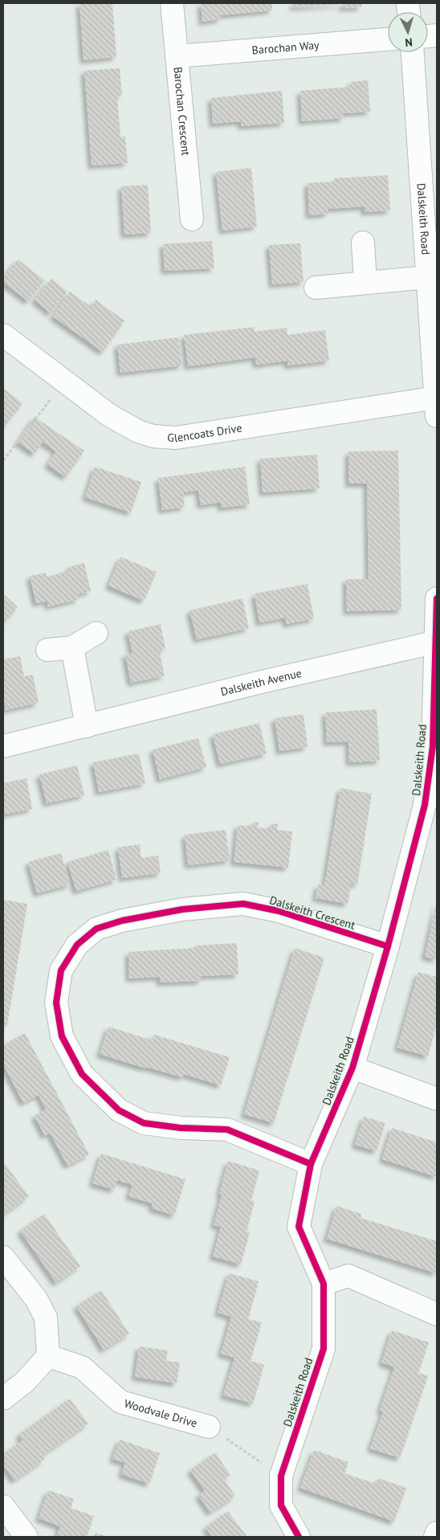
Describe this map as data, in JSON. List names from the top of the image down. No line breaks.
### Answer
{"streets":{"street":["Barochan Way","Barochan Crescent","Dalskeith Road","Glencoats Drive","Dalskeith Avenue","Dalskeith Crescent","Woodvale Drive"]},"crossings":[["Barochan Way","Barochan Crescent"],["Dalskeith Road","Glencoats Drive"],["Dalskeith Road","Dalskeith Avenue"],["Dalskeith Road","Dalskeith Crescent"]],"north":"bottom"}
